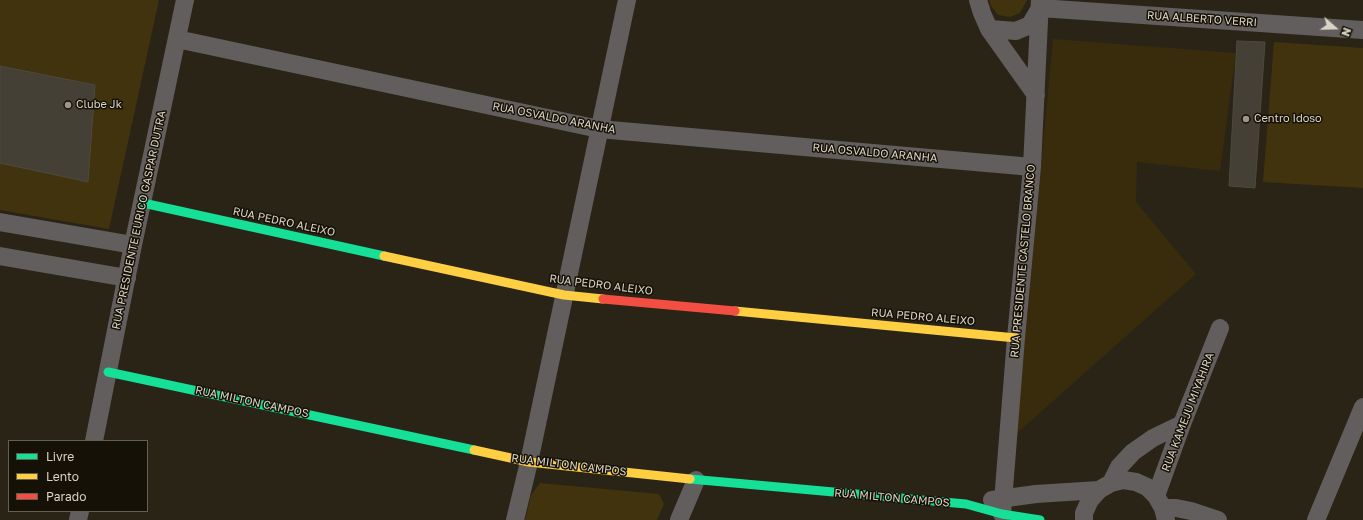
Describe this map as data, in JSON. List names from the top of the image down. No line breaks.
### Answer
{"streets":{"street":["RUA ALBERTO VERRI","RUA OSVALDO ARANHA","RUA PRESIDENTE EURICO GASPAR DUTRA","RUA PEDRO ALEIXO","RUA PRESIDENTE CASTELO BRANCO","RUA MILTON CAMPOS","RUA KAMEJU MIYAHIRA"]},"crossings":[["RUA ALBERTO VERRI","RUA PRESIDENTE CASTELO BRANCO"],["RUA OSVALDO ARANHA","RUA PRESIDENTE EURICO GASPAR DUTRA"],["RUA OSVALDO ARANHA","RUA PRESIDENTE CASTELO BRANCO"],["RUA PRESIDENTE EURICO GASPAR DUTRA","RUA PEDRO ALEIXO"],["RUA PRESIDENTE EURICO GASPAR DUTRA","RUA MILTON CAMPOS"],["RUA PEDRO ALEIXO","RUA PRESIDENTE CASTELO BRANCO"],["RUA PRESIDENTE CASTELO BRANCO","RUA MILTON CAMPOS"],["RUA MILTON CAMPOS","RUA KAMEJU MIYAHIRA"]],"places":["Clube Jk","Centro Idoso"],"legend":["Livre","Lento","Parado"],"north":"right"}
